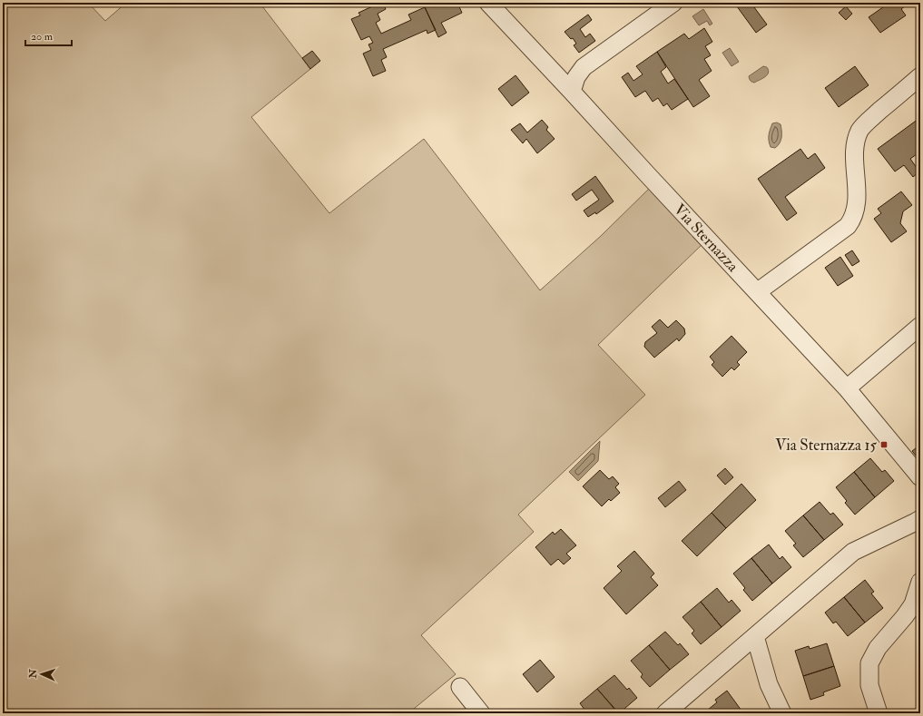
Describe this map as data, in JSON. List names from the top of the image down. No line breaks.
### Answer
{"streets":{"street":["Via Sternazza"]},"places":{"transit":["Via Sternazza 15"]},"scale_bar":"20 m","north":"left"}
